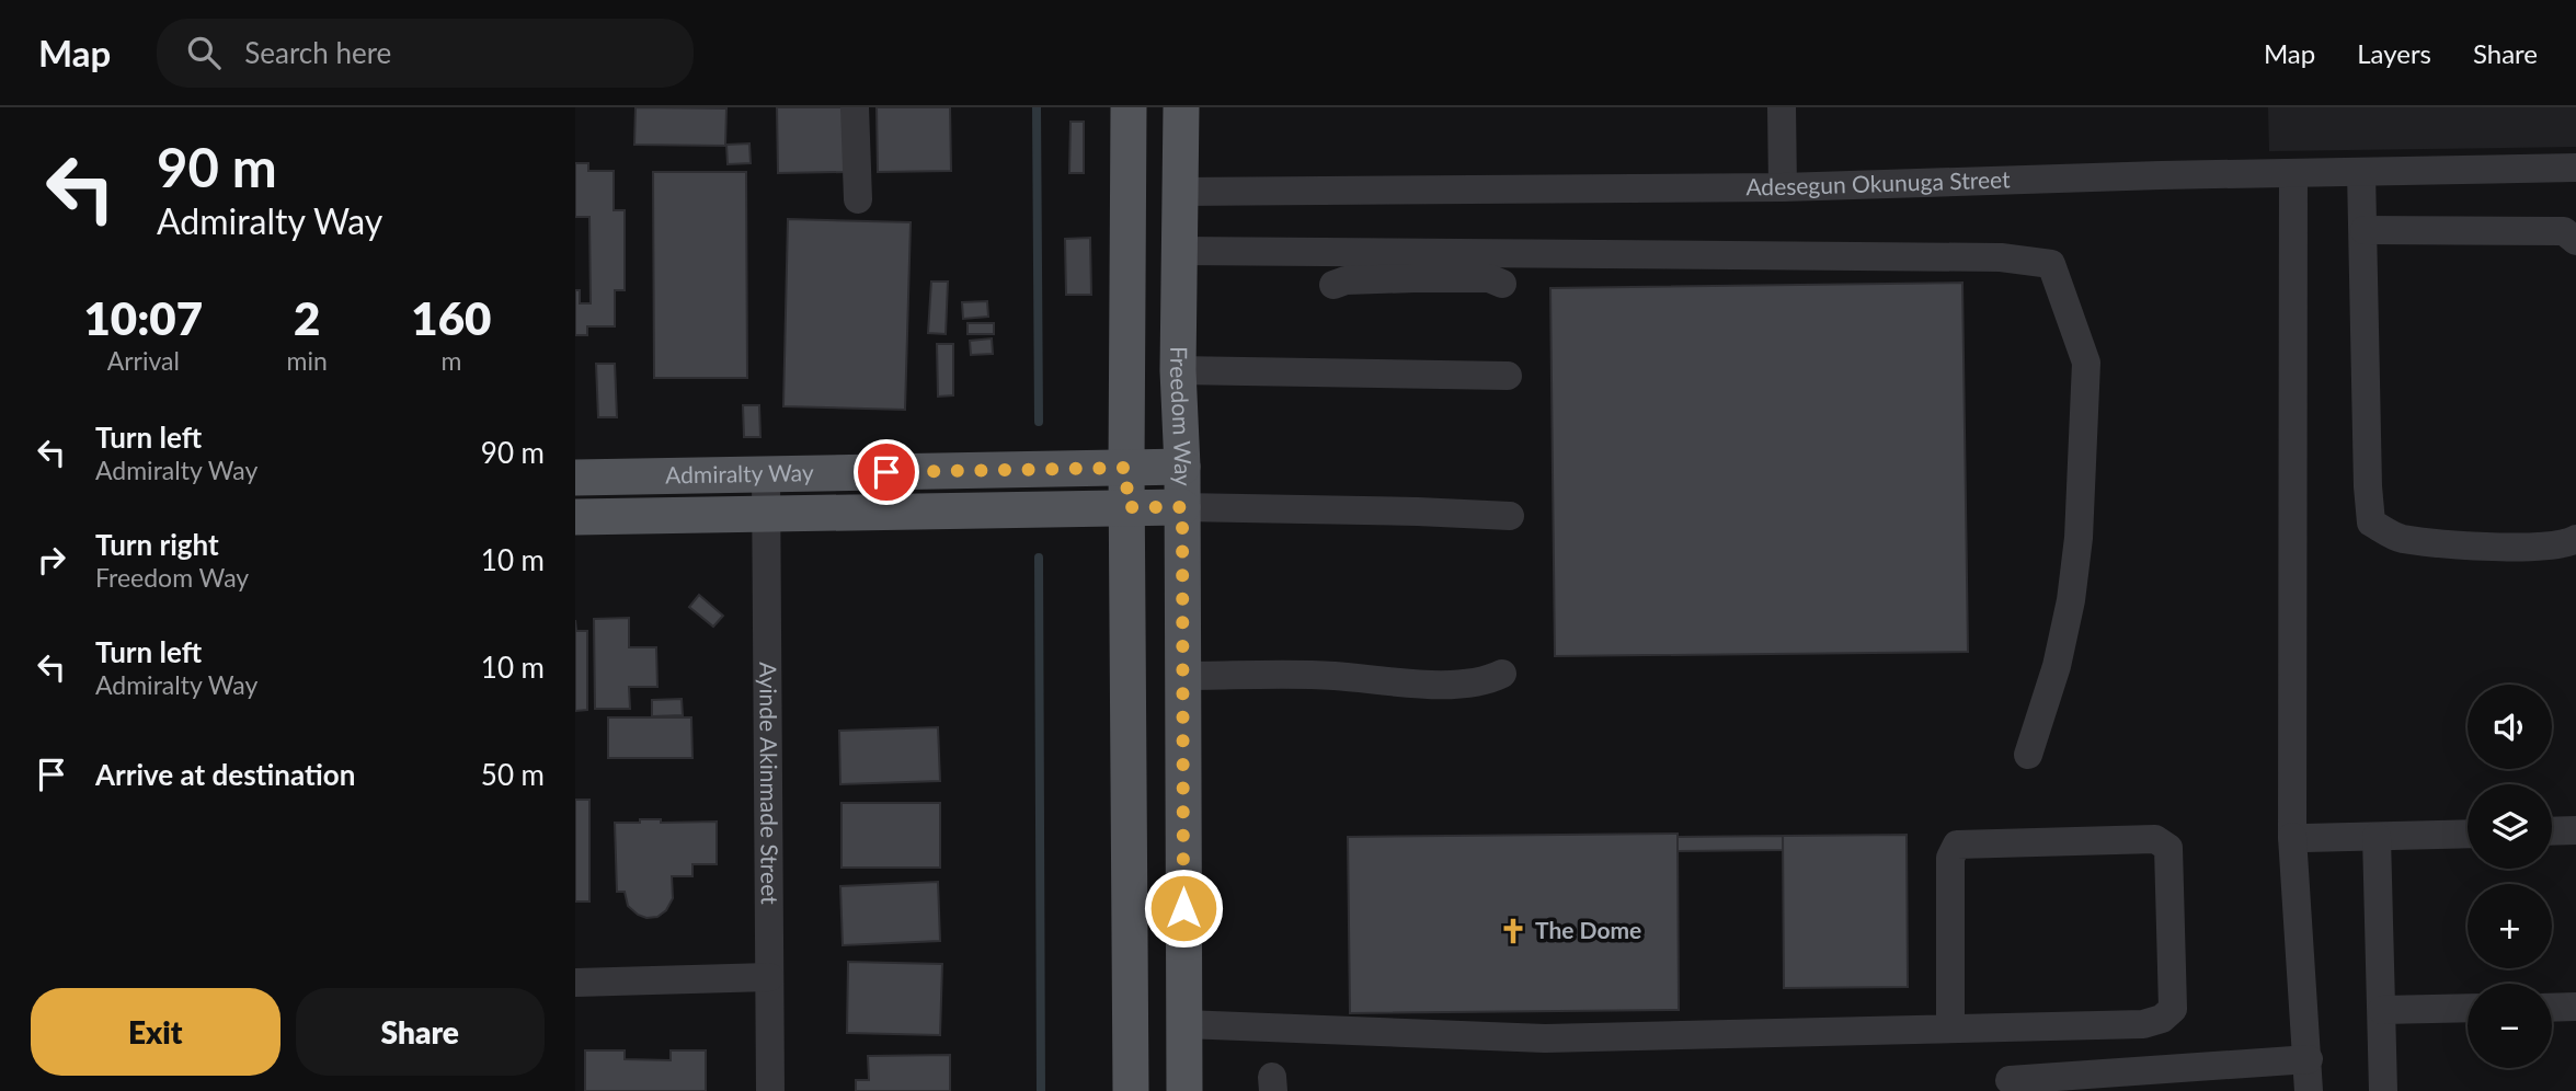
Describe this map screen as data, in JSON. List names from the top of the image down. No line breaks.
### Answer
{"streets":{"main road":["Freedom Way","Admiralty Way"],"street":["Adesegun Okunuga Street","Ayinde Akinmade Street"]},"crossings":[["Adesegun Okunuga Street","Freedom Way"],["Freedom Way","Admiralty Way"],["Admiralty Way","Ayinde Akinmade Street"]],"places":{"church":["The Dome"]},"page":{"header":"Map","search":"Search here","nav":["Map","Layers","Share"],"turn":["90 m","Admiralty Way"],"eta":["10:07","Arrival","2","min","160","m"],"list":[{"name":"Turn left","note":"Admiralty Way","value":"90 m"},{"name":"Turn right","note":"Freedom Way","value":"10 m"},{"name":"Turn left","note":"Admiralty Way","value":"10 m"},{"name":"Arrive at destination","value":"50 m"}],"map_buttons":["+","−"],"buttons":["Exit","Share"]}}
